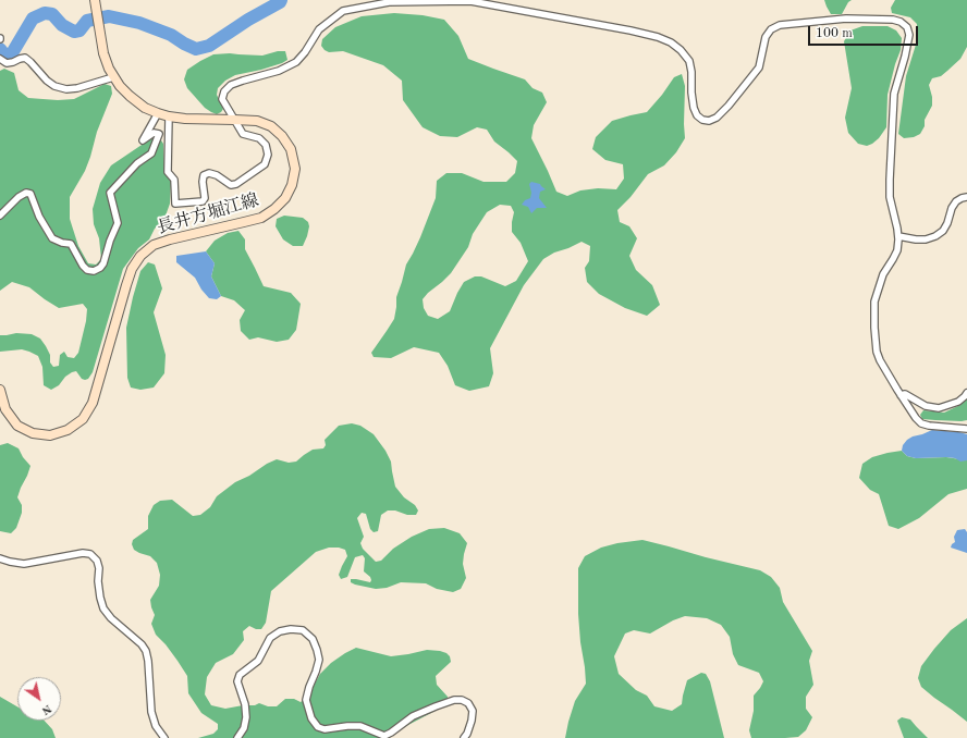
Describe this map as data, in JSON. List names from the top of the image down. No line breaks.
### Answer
{"streets":{"main road":["長井方堀江線"]},"scale_bar":"100 m","north":"bottom right"}
